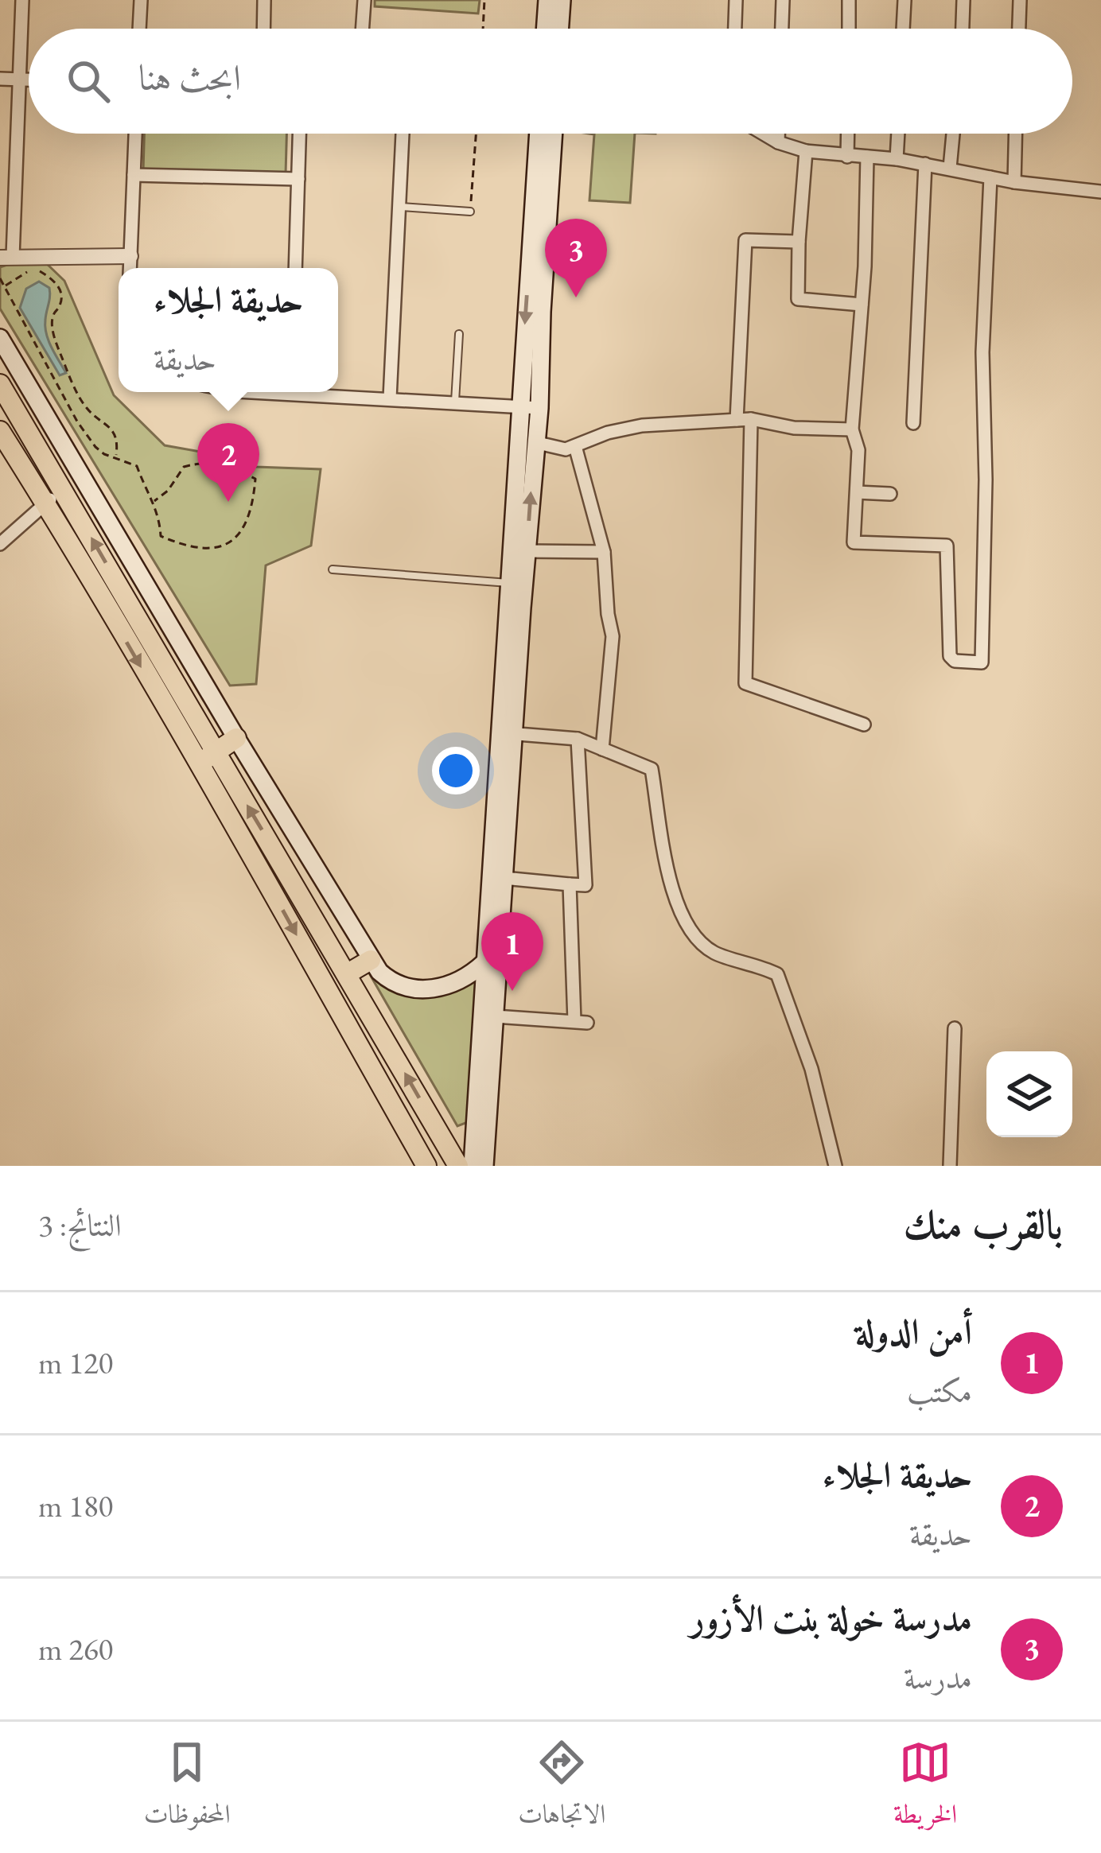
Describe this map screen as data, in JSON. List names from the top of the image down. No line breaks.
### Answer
{"page":{"search":"ابحث هنا","pins":["3","2","1"],"popup":["حديقة الجلاء","حديقة"],"heading":["بالقرب منك","النتائج: 3"],"list":[{"mark":"1","name":"أمن الدولة","note":"مكتب","value":"120 m"},{"mark":"2","name":"حديقة الجلاء","note":"حديقة","value":"180 m"},{"mark":"3","name":"مدرسة خولة بنت الأزور","note":"مدرسة","value":"260 m"}],"nav":["الخريطة","الاتجاهات","المحفوظات"]}}
